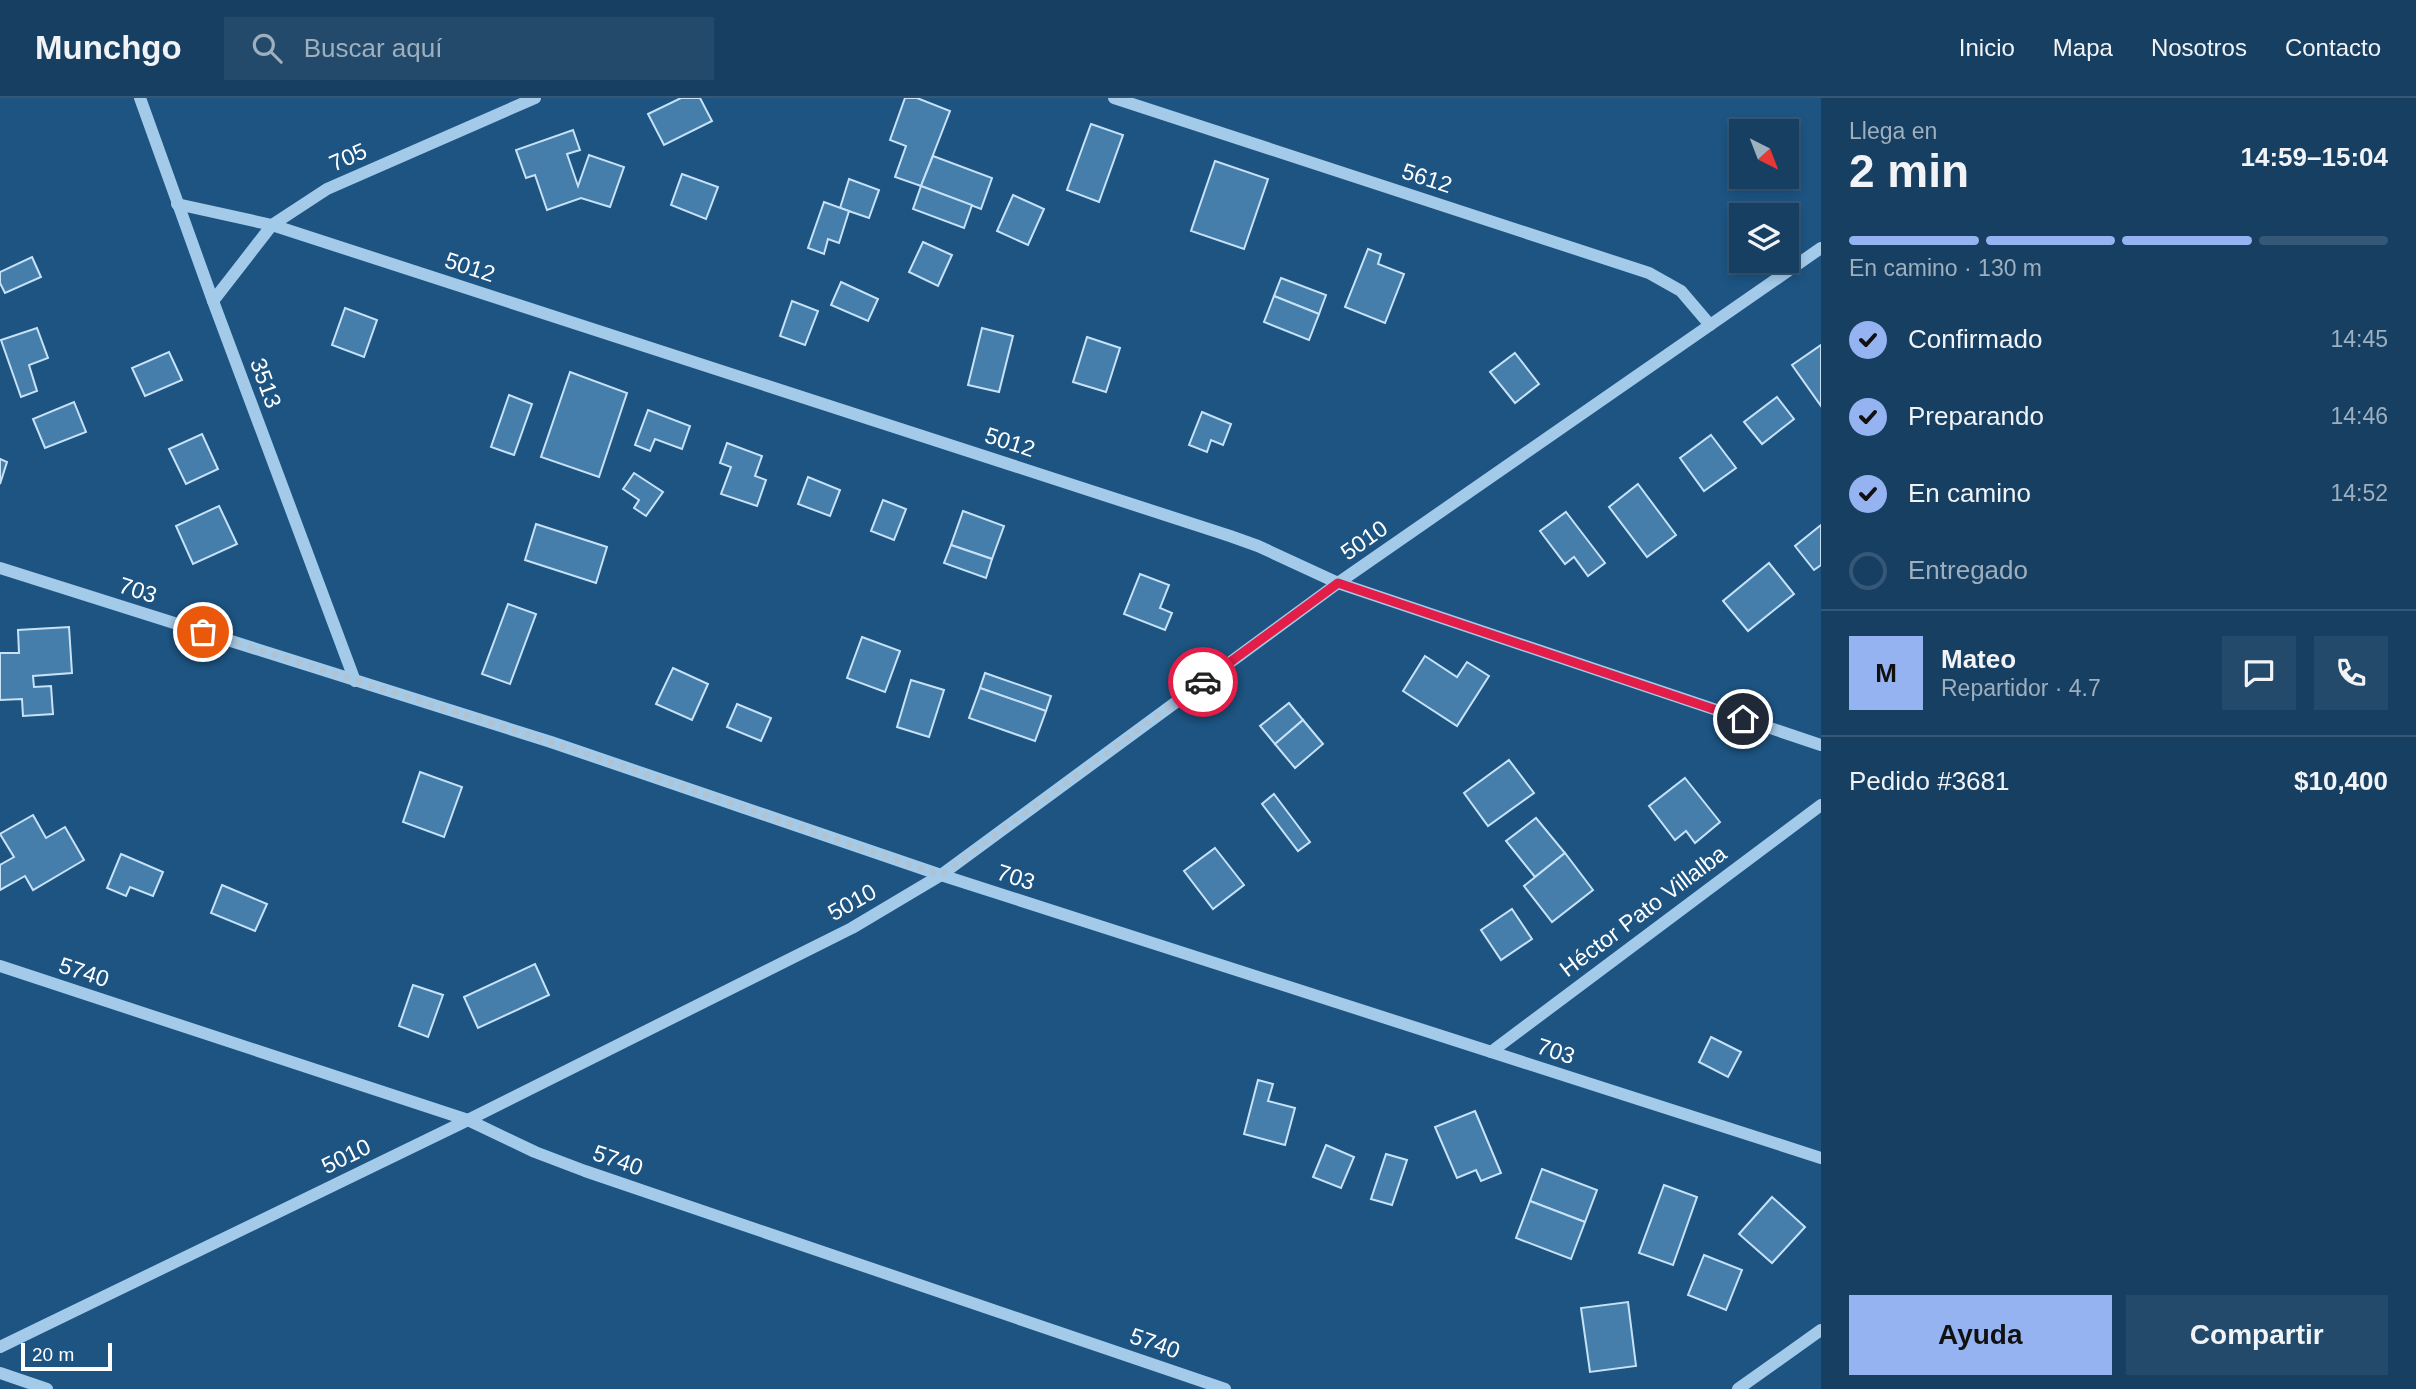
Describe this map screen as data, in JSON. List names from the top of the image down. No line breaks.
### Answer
{"streets":{"street":["705","5612","5012","3513","5010","703","Héctor Pato Villalba","5740"]},"crossings":[["705","5012"],["705","3513"],["5612","5010"],["5012","3513"],["5012","5010"],["3513","703"],["5010","703"],["5010","5740"],["703","Héctor Pato Villalba"]],"scale_bar":"20 m","north":"bottom right","page":{"header":"Munchgo","search":"Buscar aquí","nav":["Inicio","Mapa","Nosotros","Contacto"],"heading":["2 min","Llega en","14:59–15:04"],"panel":["Mateo","Repartidor · 4.7","Pedido #3681","$10,400"],"bar":"En camino · 130 m","list":[["Confirmado","14:45"],["Preparando","14:46"],["En camino","14:52"],"Entregado"],"round":"M","buttons":["Ayuda","Compartir"],"scale":"20 m"}}
